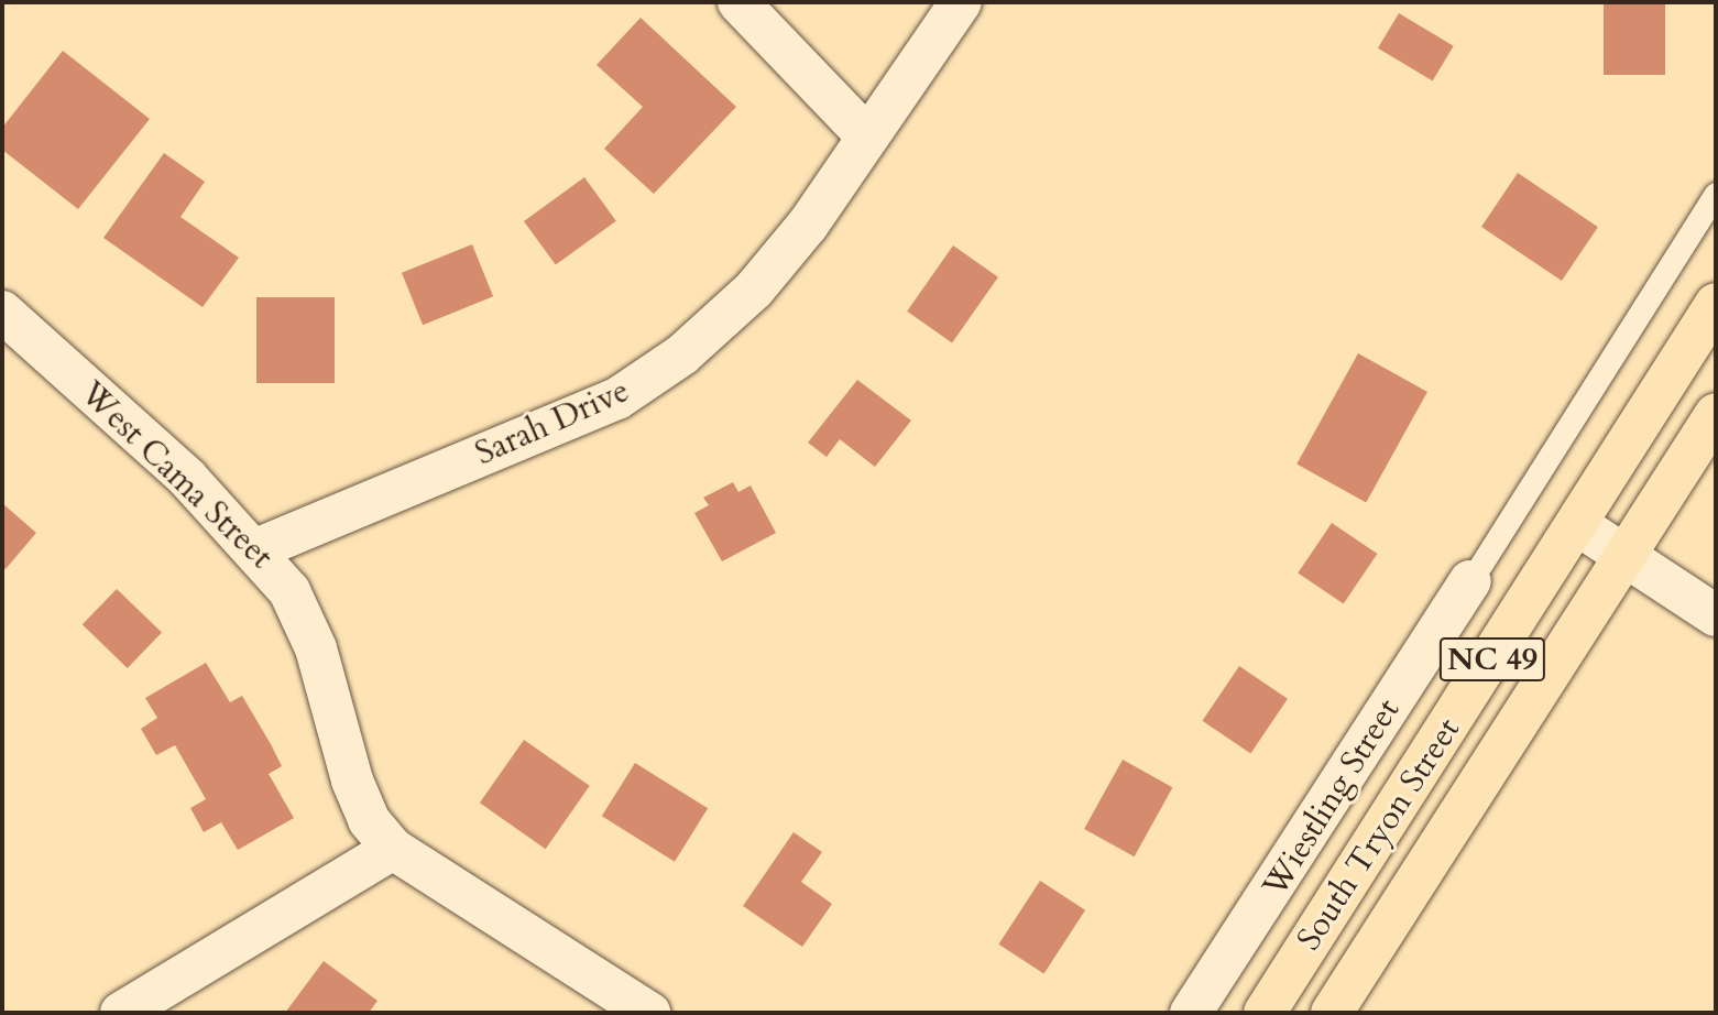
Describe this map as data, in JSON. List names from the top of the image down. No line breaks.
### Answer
{"streets":{"main road":["NC 49","South Tryon Street"],"street":["Sarah Drive","West Cama Street","Wiestling Street"]},"crossings":[["Sarah Drive","West Cama Street"]]}
